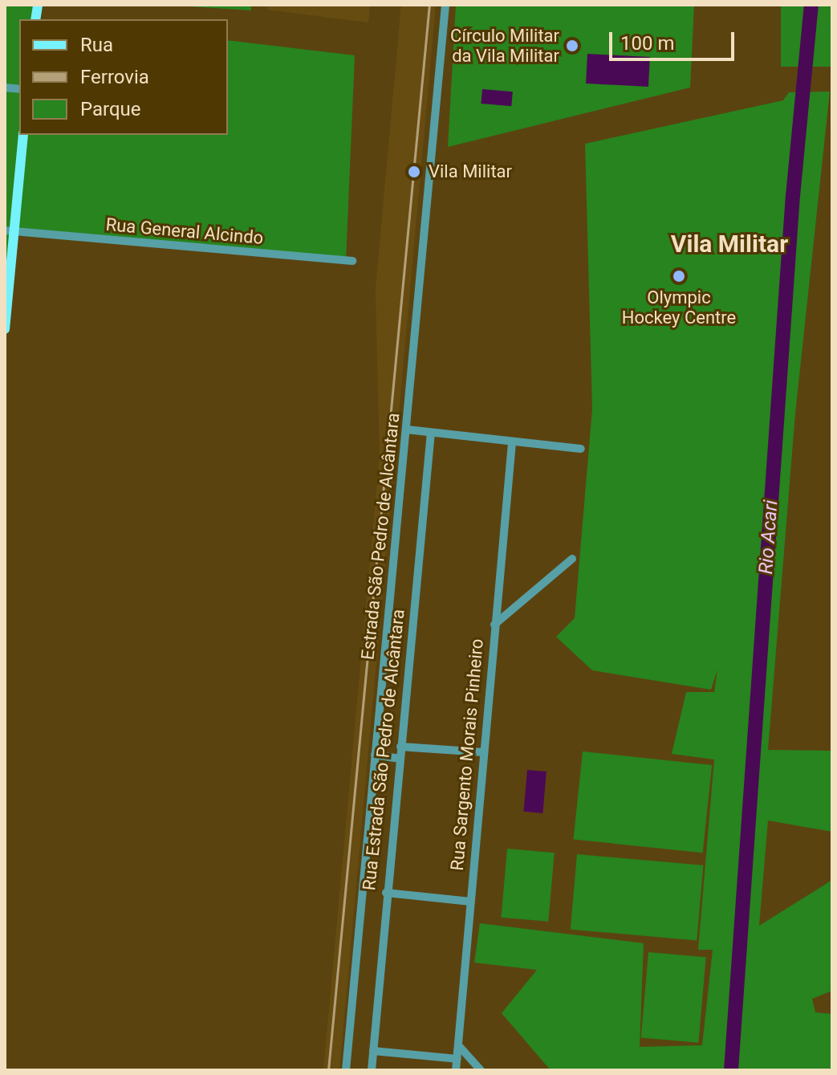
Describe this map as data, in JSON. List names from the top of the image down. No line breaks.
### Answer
{"streets":{"street":["Rua General Alcindo","Estrada São Pedro de Alcântara","Rua Estrada São Pedro de Alcântara","Rua Sargento Morais Pinheiro"]},"districts":["Vila Militar"],"water":["Rio Acari"],"places":["Círculo Militar da Vila Militar","Vila Militar","Olympic Hockey Centre"],"legend":["Rua","Ferrovia","Parque"],"scale_bar":"100 m"}
